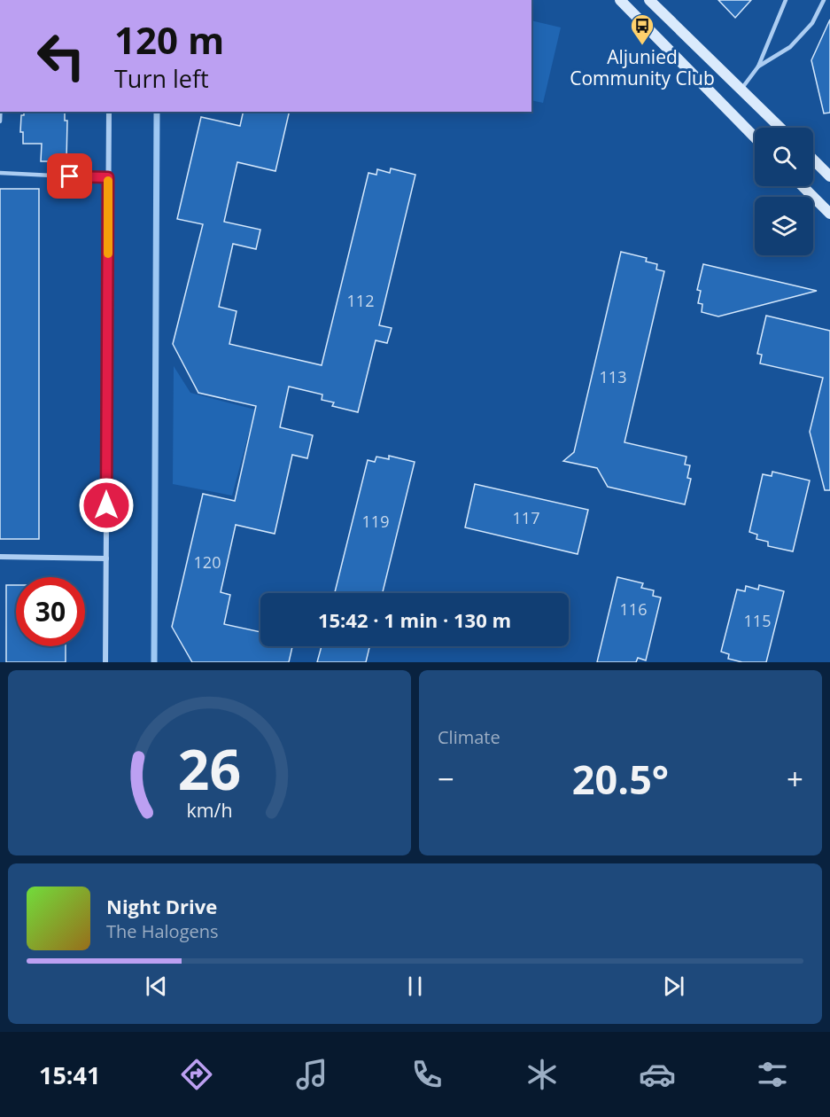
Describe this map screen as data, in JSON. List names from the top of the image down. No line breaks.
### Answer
{"places":{"bus stop":["Aljunied Community Club"]},"house_numbers":["112","113","117","119","120","116","115"],"page":{"turn":["120 m","Turn left"],"limit":"30","trip":"15:42 · 1 min · 130 m","tile":"Climate","heat":["−","20.5°","+"],"song":["Night Drive","The Halogens"],"tabs":"15:41","gauge":["26","km/h"]}}
